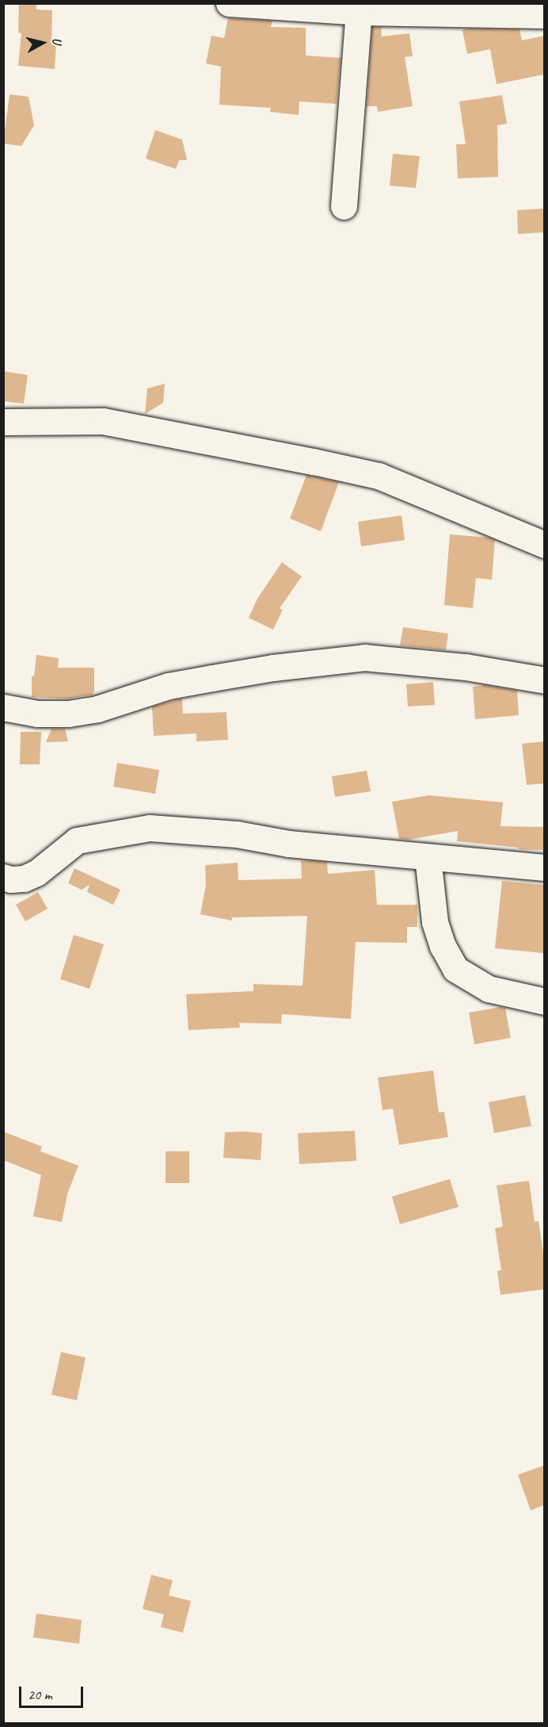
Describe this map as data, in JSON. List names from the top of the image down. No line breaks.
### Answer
{"scale_bar":"20 m","north":"right"}
